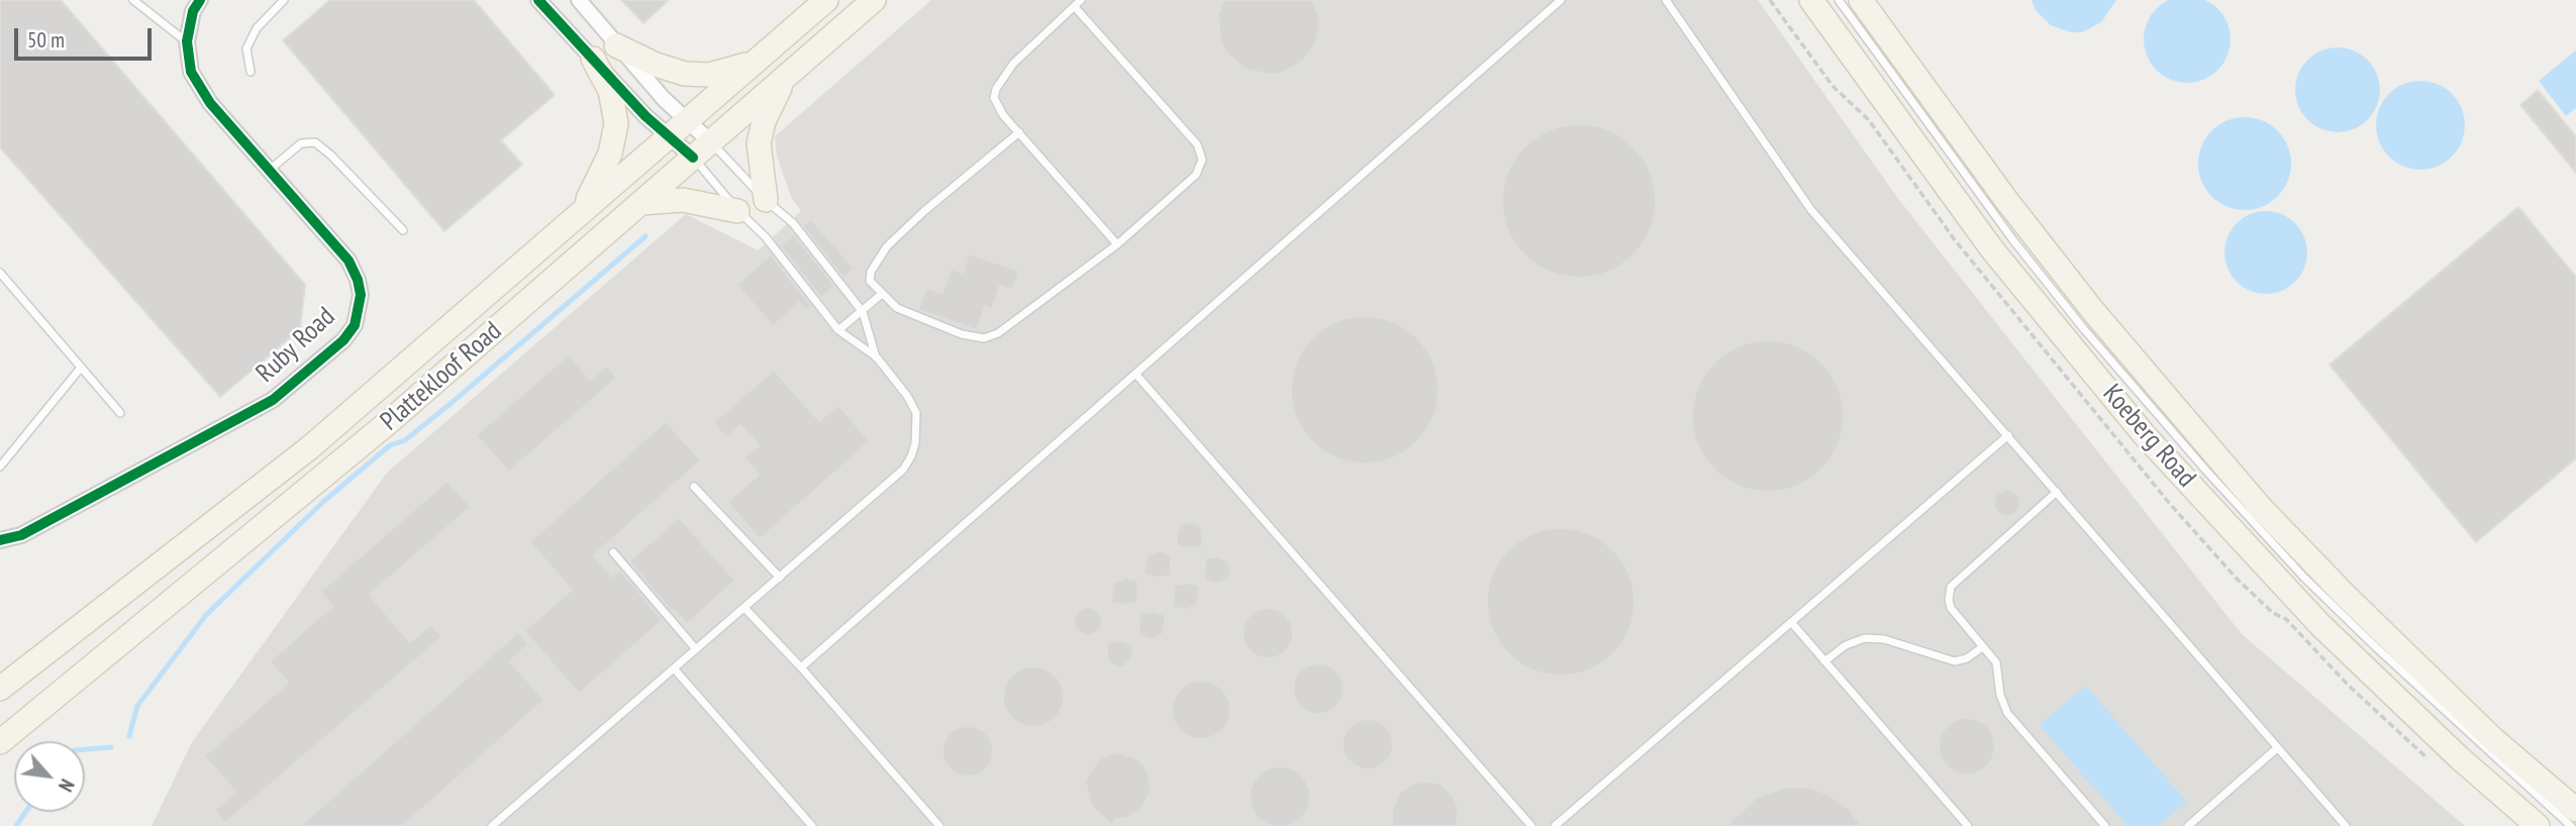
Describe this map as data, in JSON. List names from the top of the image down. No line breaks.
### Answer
{"streets":{"main road":["Plattekloof Road","Koeberg Road"],"street":["Ruby Road"]},"scale_bar":"50 m","north":"bottom right"}
